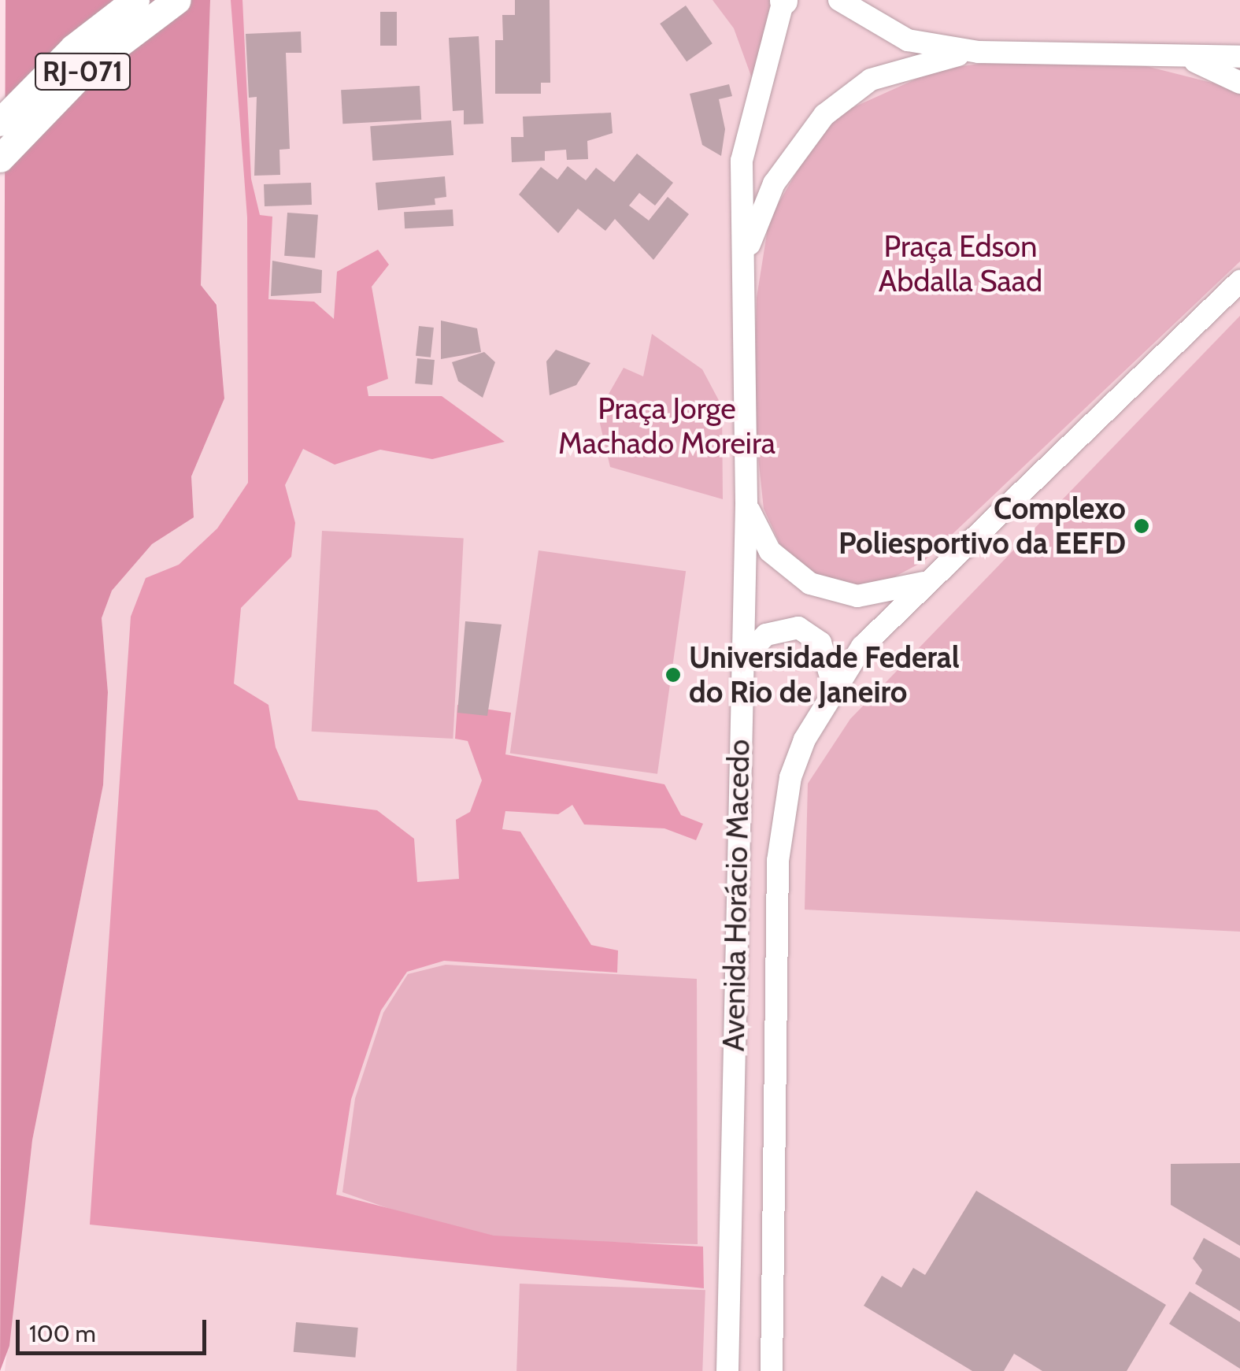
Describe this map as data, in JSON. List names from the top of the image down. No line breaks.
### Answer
{"streets":{"highway":["RJ-071"],"street":["Avenida Horácio Macedo"]},"parks":["Praça Edson Abdalla Saad","Praça Jorge Machado Moreira"],"places":["Complexo Poliesportivo da EEFD","Universidade Federal do Rio de Janeiro"],"scale_bar":"100 m"}
